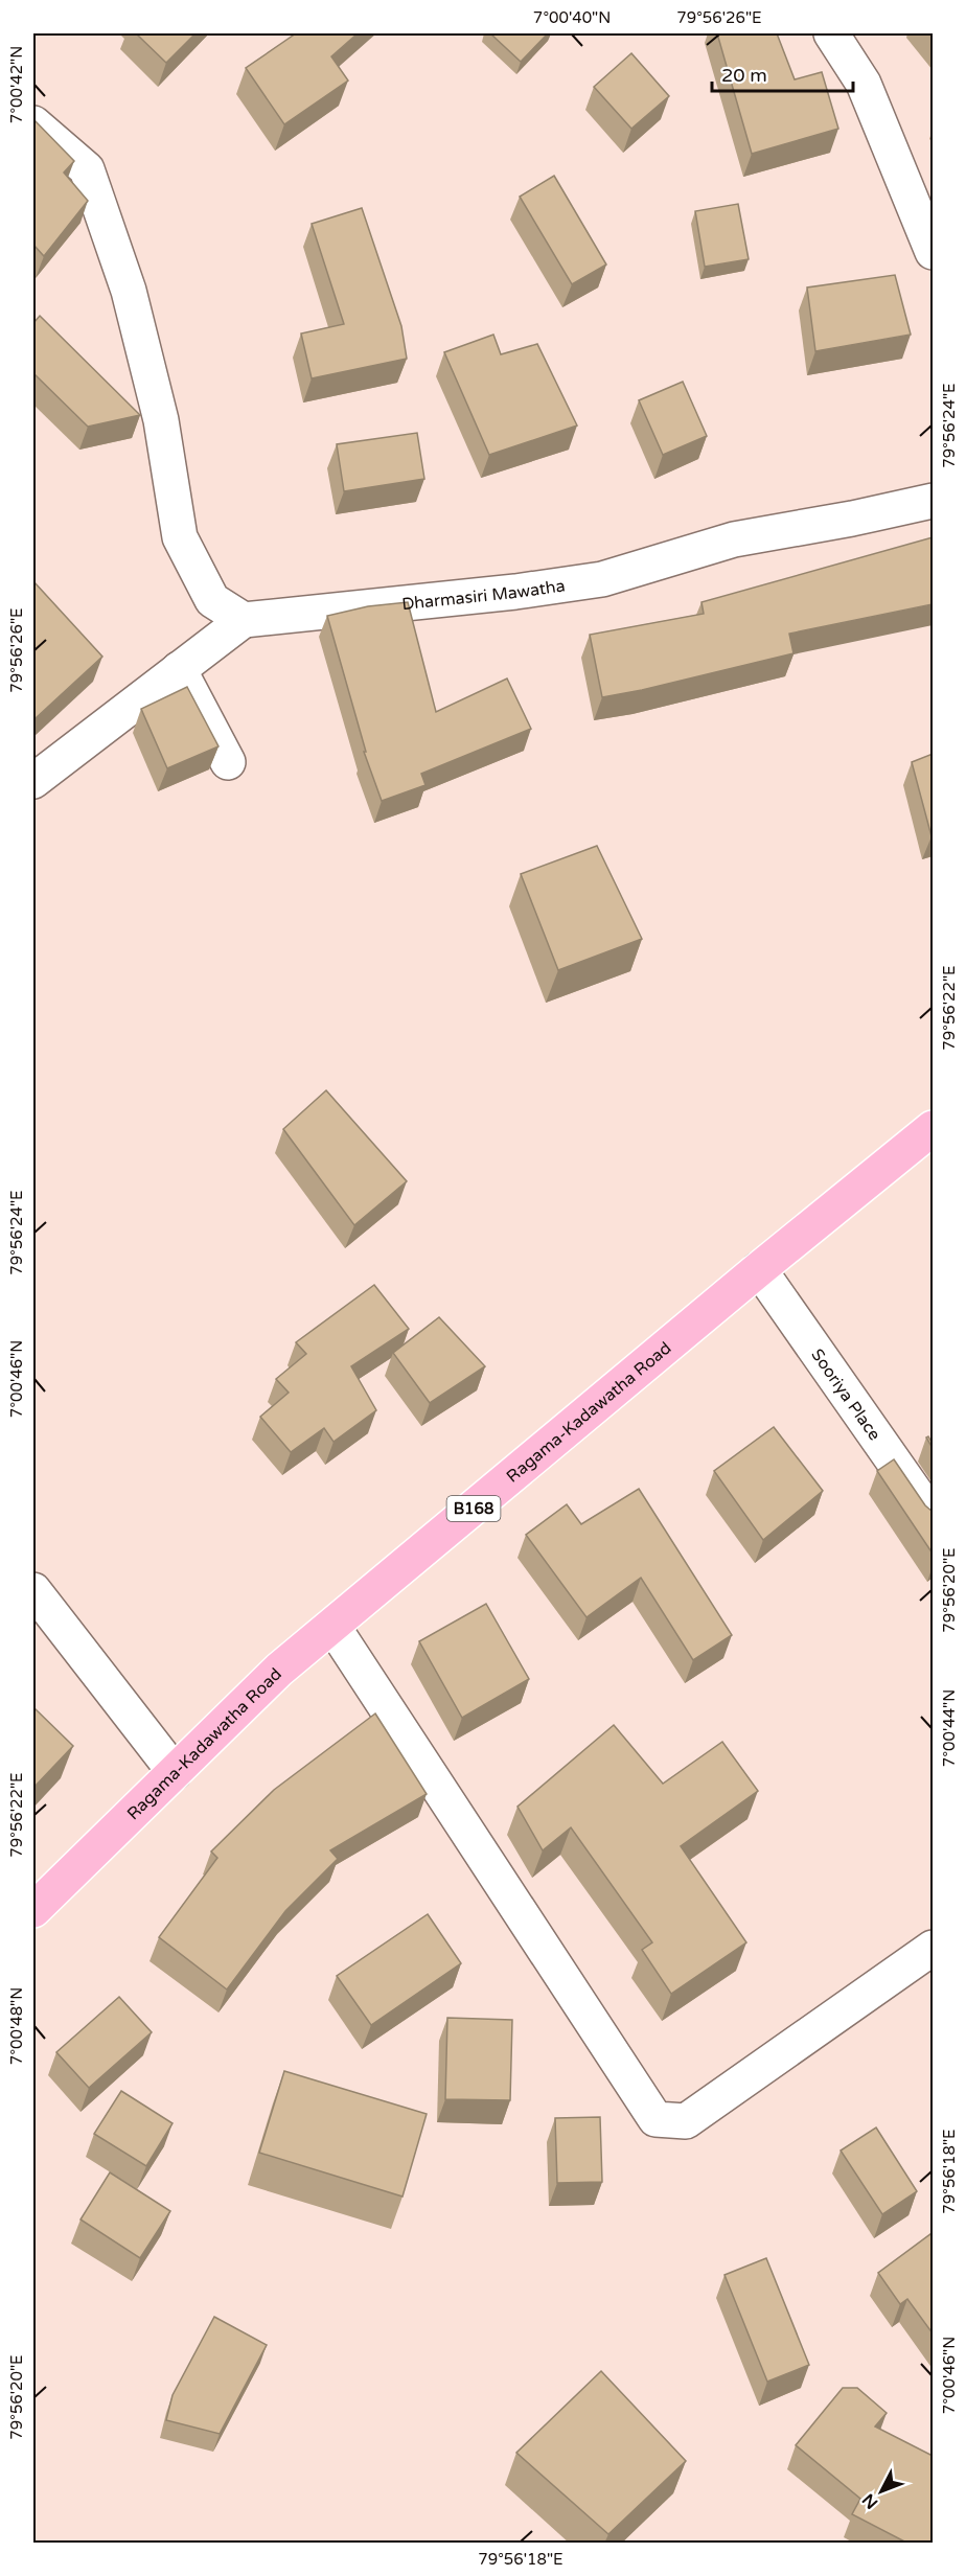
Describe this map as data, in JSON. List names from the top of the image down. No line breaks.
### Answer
{"streets":{"main road":["Ragama-Kadawatha Road","B168"],"street":["Dharmasiri Mawatha","Sooriya Place"]},"crossings":[["Sooriya Place","Ragama-Kadawatha Road"]],"scale_bar":"20 m","north":"bottom left","coordinates":["7°00'40\"N","79°56'26\"E","7°00'42\"N","79°56'24\"E","79°56'22\"E","7°00'46\"N","79°56'20\"E","7°00'44\"N","7°00'48\"N","79°56'18\"E"]}
